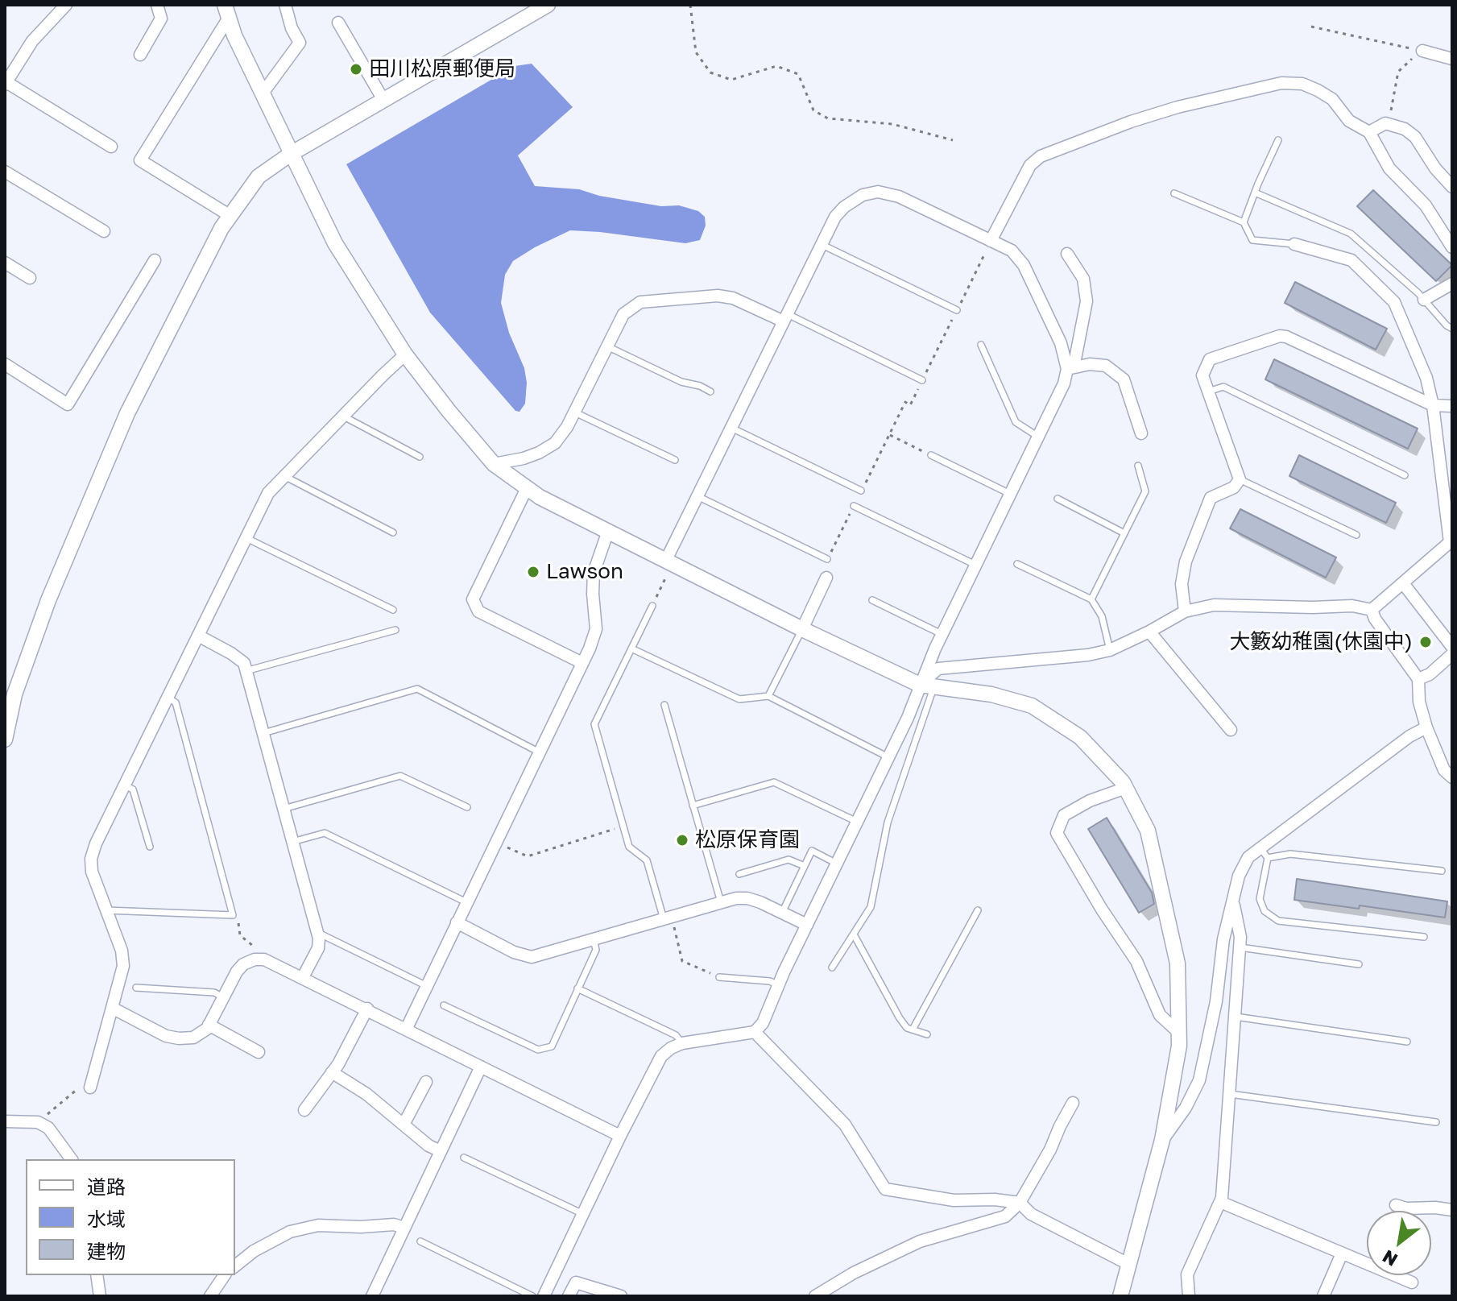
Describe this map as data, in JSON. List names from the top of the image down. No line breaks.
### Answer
{"places":["田川松原郵便局","Lawson","大籔幼稚園(休園中)","松原保育園"],"legend":["道路","水域","建物"],"north":"bottom left"}
